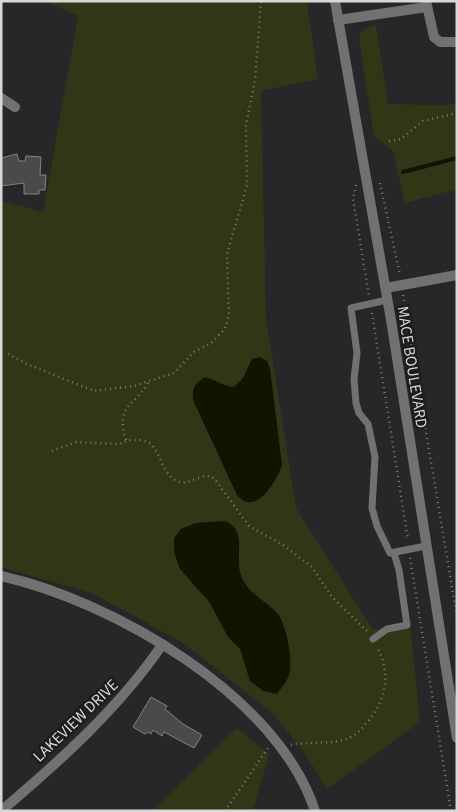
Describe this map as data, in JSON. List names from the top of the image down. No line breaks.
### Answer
{"streets":{"street":["MACE BOULEVARD","LAKEVIEW DRIVE"]}}
